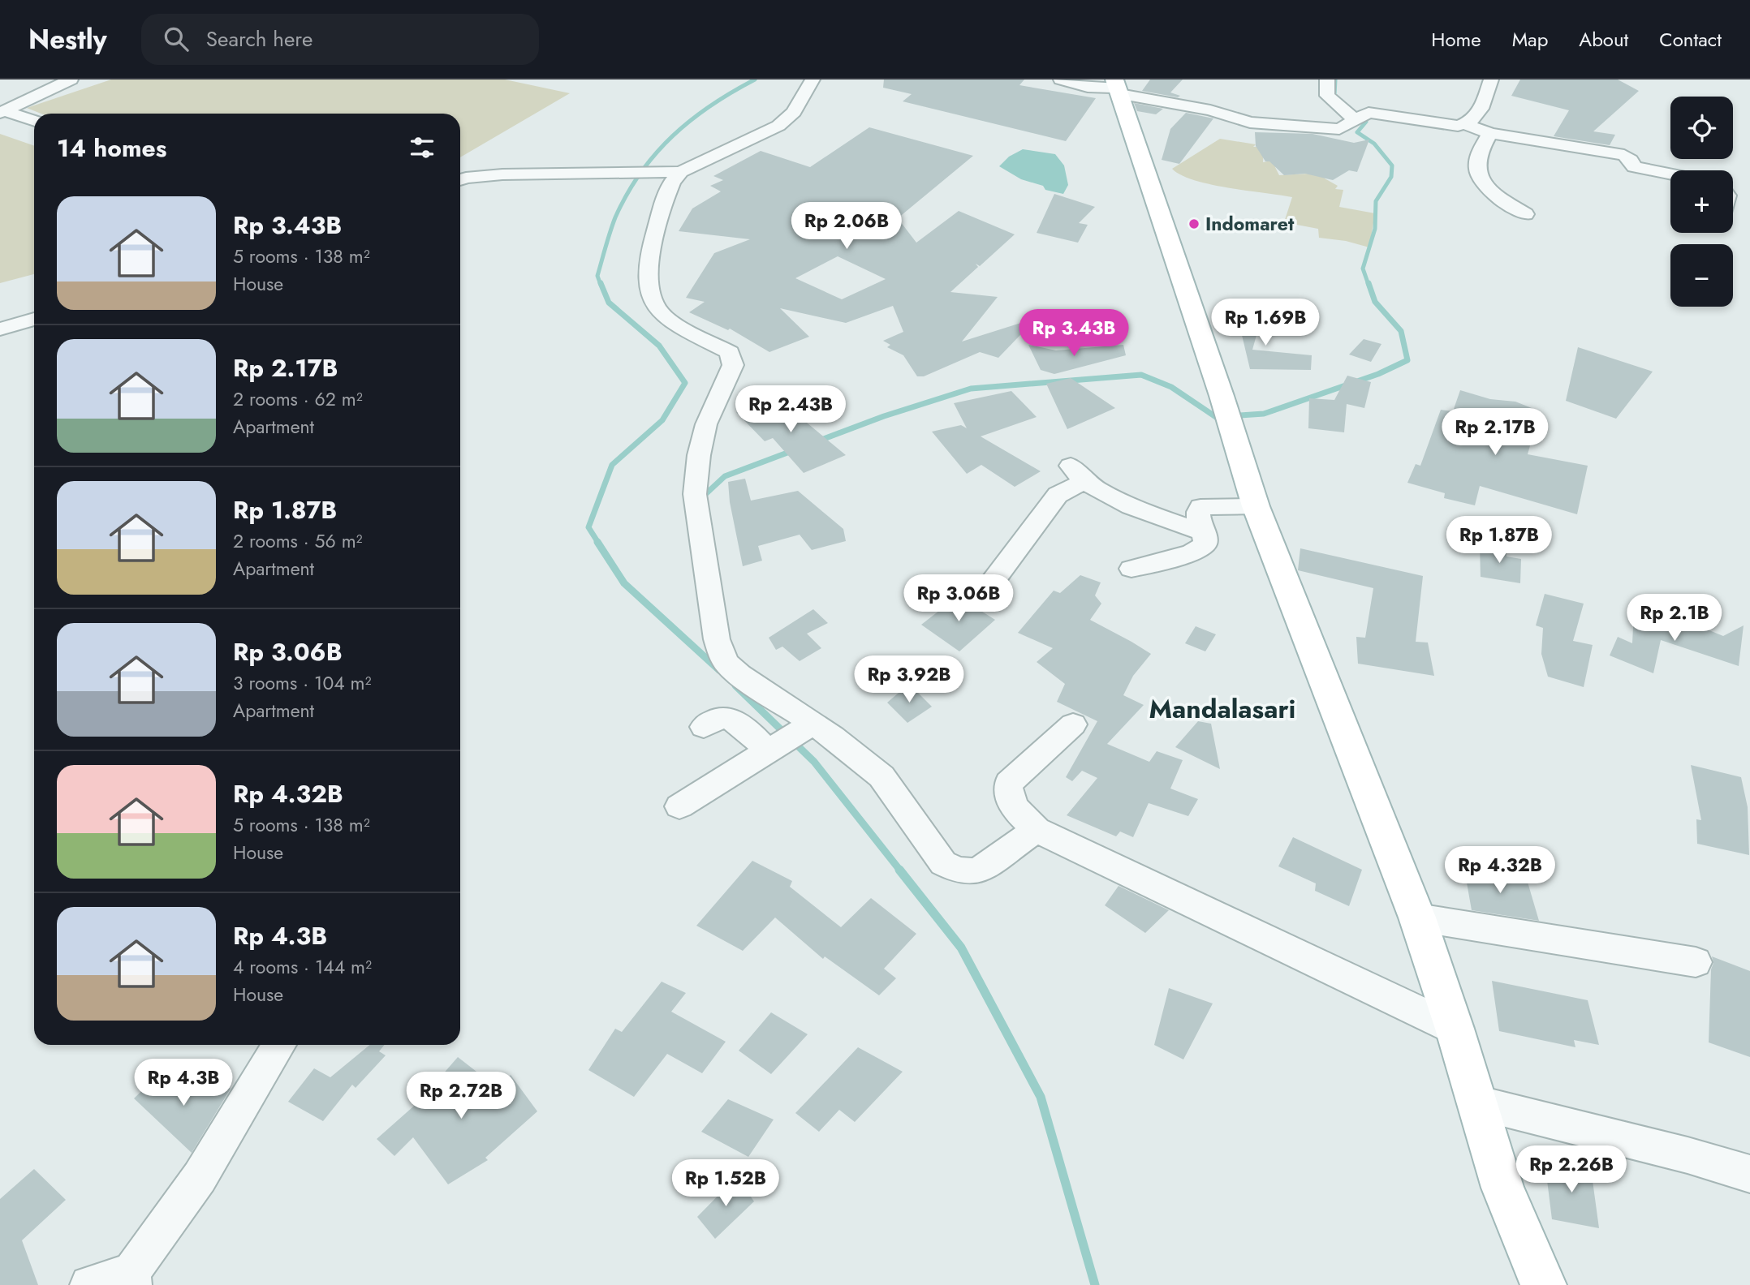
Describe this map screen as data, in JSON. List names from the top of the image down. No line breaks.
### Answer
{"districts":["Mandalasari"],"places":["Indomaret"],"page":{"header":"Nestly","search":"Search here","nav":["Home","Map","About","Contact"],"map_buttons":["+","−"],"heading":"14 homes","list":[{"name":"Rp 3.43B","note":"5 rooms · 138 m² · House"},{"name":"Rp 2.17B","note":"2 rooms · 62 m² · Apartment"},{"name":"Rp 1.87B","note":"2 rooms · 56 m² · Apartment"},{"name":"Rp 3.06B","note":"3 rooms · 104 m² · Apartment"},{"name":"Rp 4.32B","note":"5 rooms · 138 m² · House"},{"name":"Rp 4.3B","note":"4 rooms · 144 m² · House"}],"price":["Rp 2.06B","Rp 1.69B","Rp 3.43B","Rp 2.43B","Rp 2.17B","Rp 1.87B","Rp 3.06B","Rp 2.1B","Rp 3.92B","Rp 4.32B","Rp 4.3B","Rp 2.72B","Rp 2.26B","Rp 1.52B"]}}
